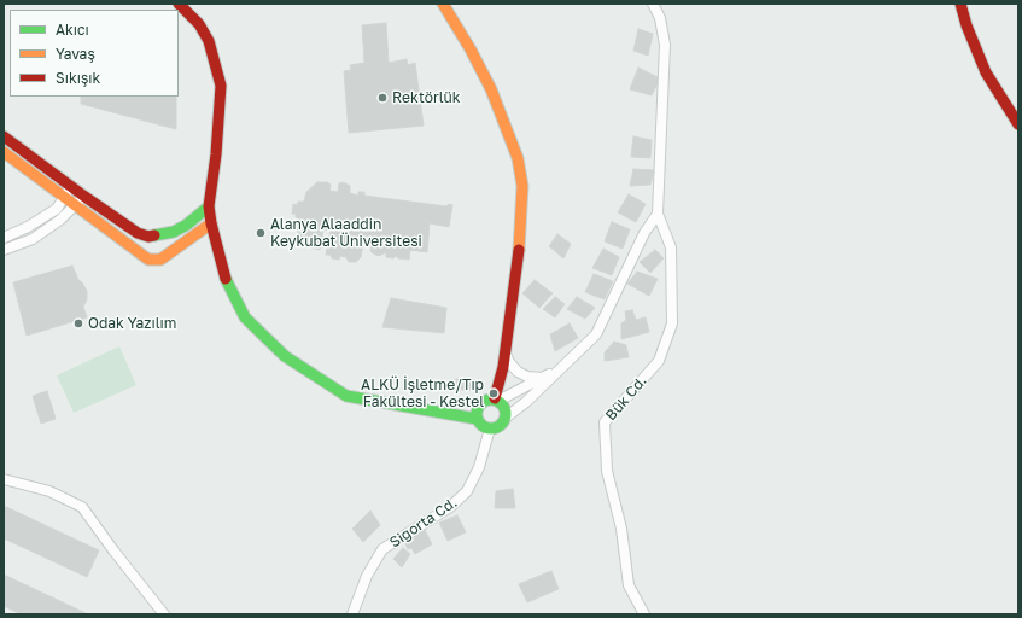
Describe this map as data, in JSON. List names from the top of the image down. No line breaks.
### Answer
{"streets":{"street":["Bük Cd.","Sigorta Cd."]},"places":["Rektörlük","Alanya Alaaddin Keykubat Üniversitesi","Odak Yazılım","ALKÜ İşletme/Tıp Fakültesi - Kestel"],"legend":["Akıcı","Yavaş","Sıkışık"]}
